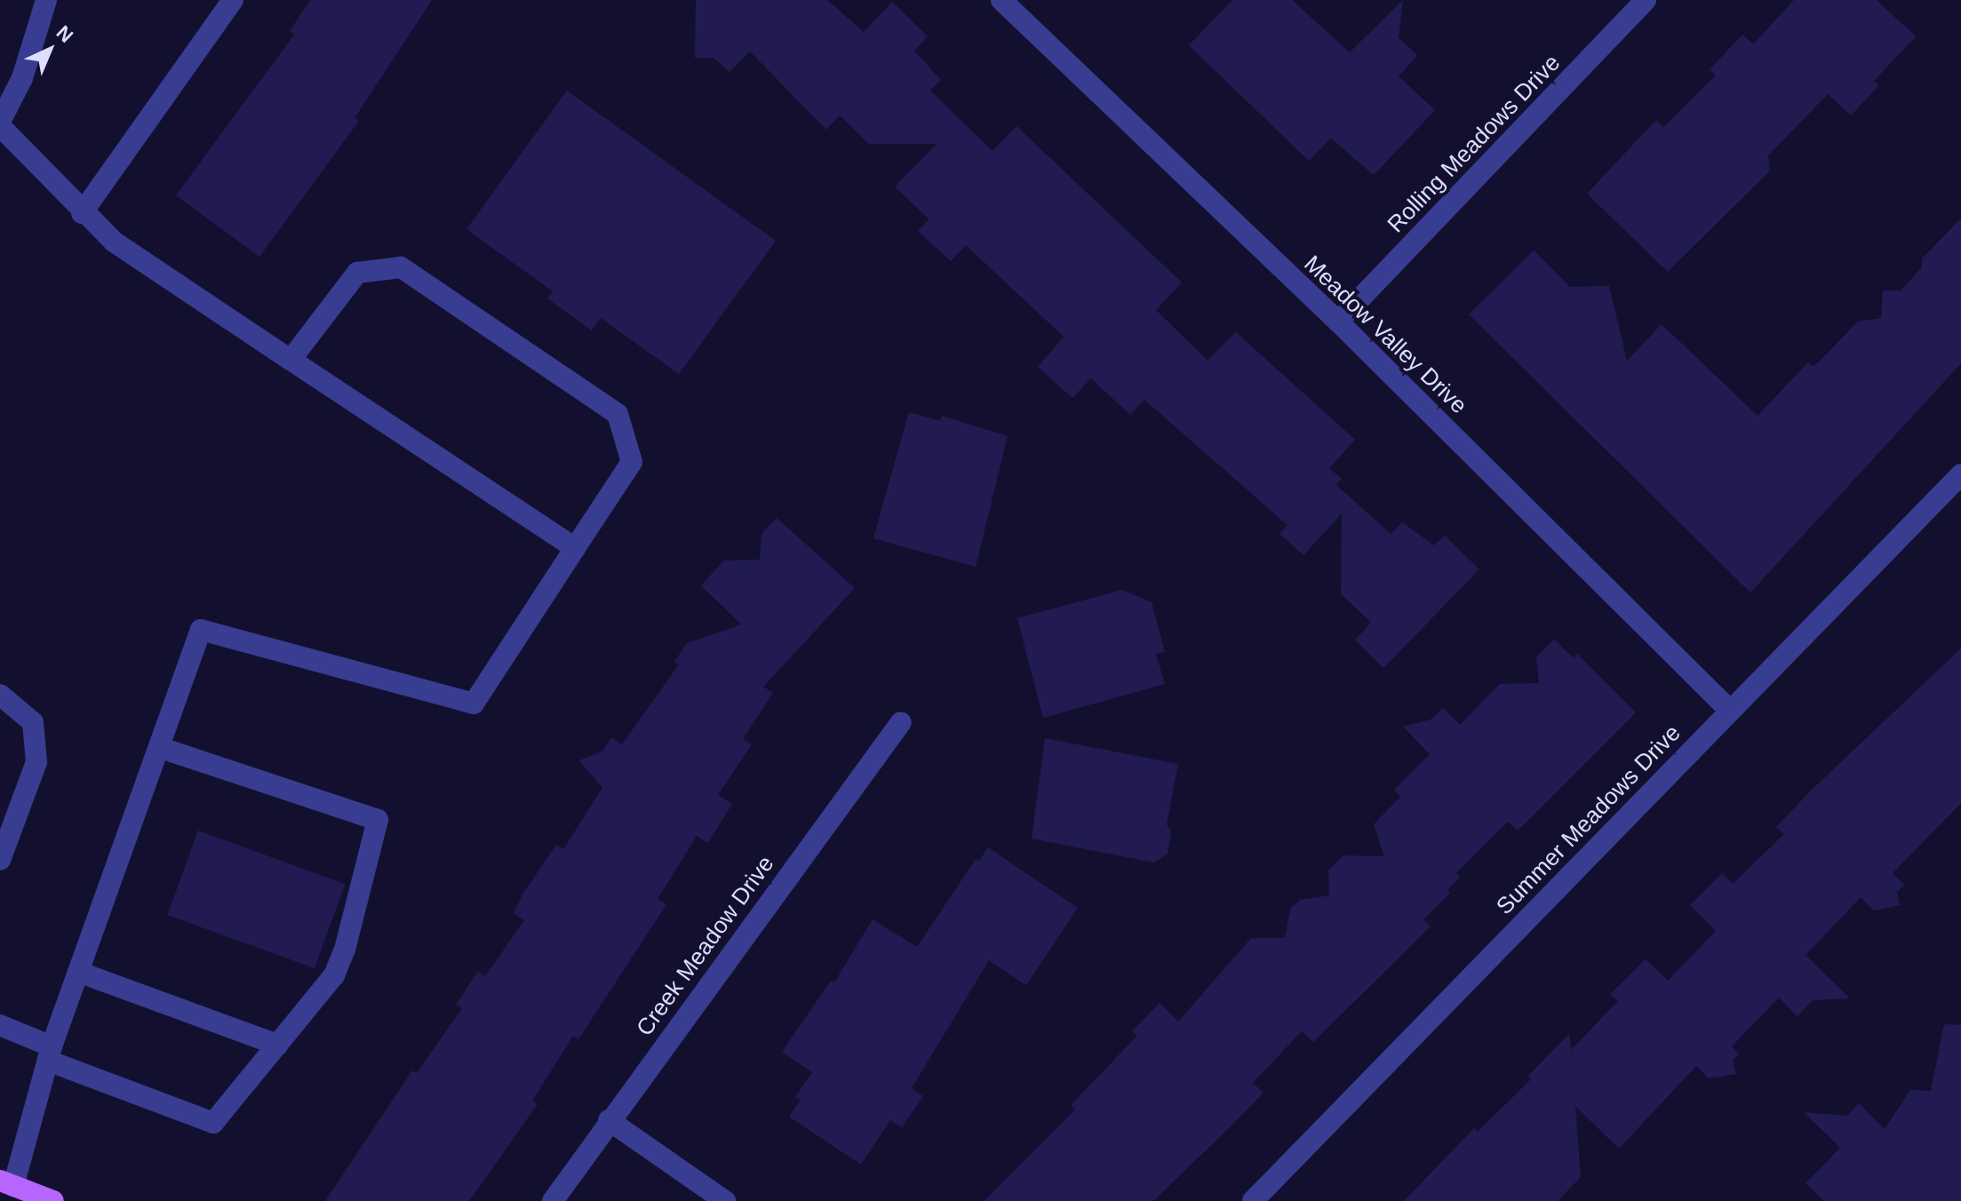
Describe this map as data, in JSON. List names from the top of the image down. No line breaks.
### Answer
{"streets":{"street":["Rolling Meadows Drive","Meadow Valley Drive","Summer Meadows Drive","Creek Meadow Drive"]},"crossings":[["Rolling Meadows Drive","Meadow Valley Drive"],["Meadow Valley Drive","Summer Meadows Drive"]],"north":"top right"}
